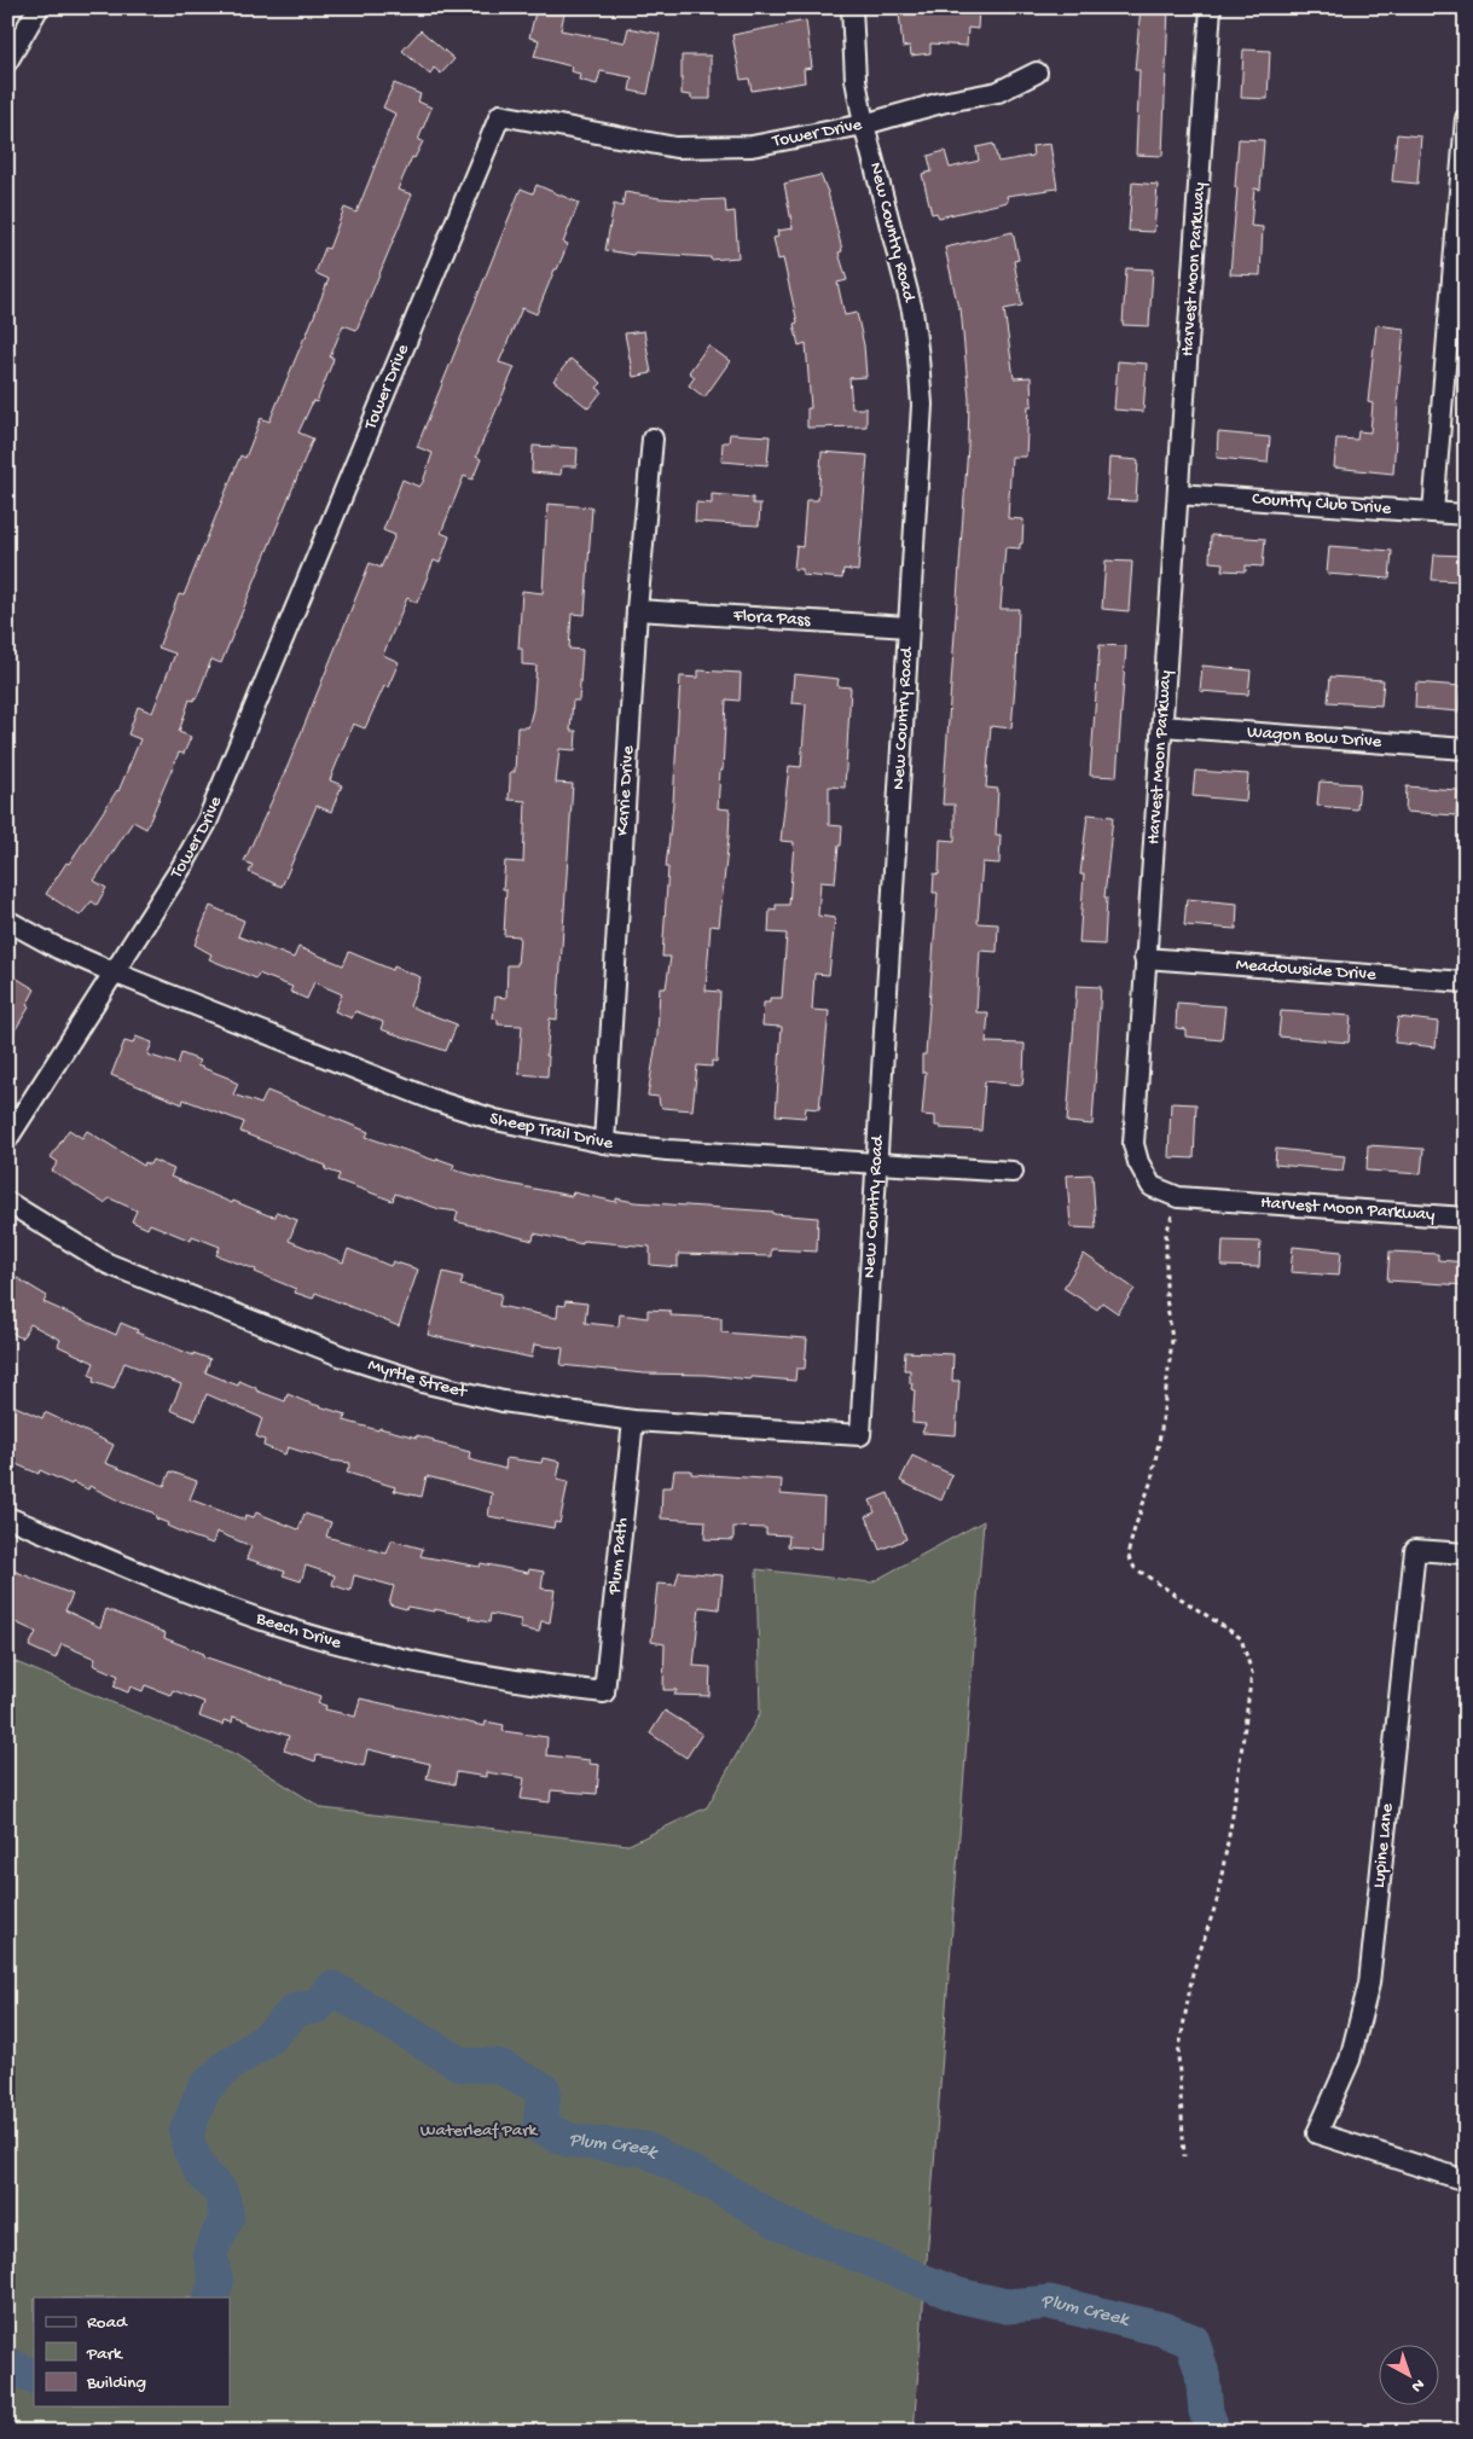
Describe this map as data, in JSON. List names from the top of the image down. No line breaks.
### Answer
{"streets":{"street":["Tower Drive","New Country Road","Harvest Moon Parkway","Country Club Drive","Flora Pass","Wagon Bow Drive","Karrie Drive","Meadowside Drive","Sheep Trail Drive","Myrtle Street","Plum Path","Beech Drive","Lupine Lane"]},"crossings":[["Tower Drive","New Country Road"],["Tower Drive","Sheep Trail Drive"],["New Country Road","Flora Pass"],["New Country Road","Sheep Trail Drive"],["New Country Road","Myrtle Street"],["Harvest Moon Parkway","Country Club Drive"],["Harvest Moon Parkway","Wagon Bow Drive"],["Harvest Moon Parkway","Meadowside Drive"],["Flora Pass","Karrie Drive"],["Karrie Drive","Sheep Trail Drive"],["Myrtle Street","Plum Path"],["Plum Path","Beech Drive"]],"water":["Plum Creek"],"parks":["Waterleaf Park"],"legend":["Road","Park","Building"],"north":"bottom right"}
